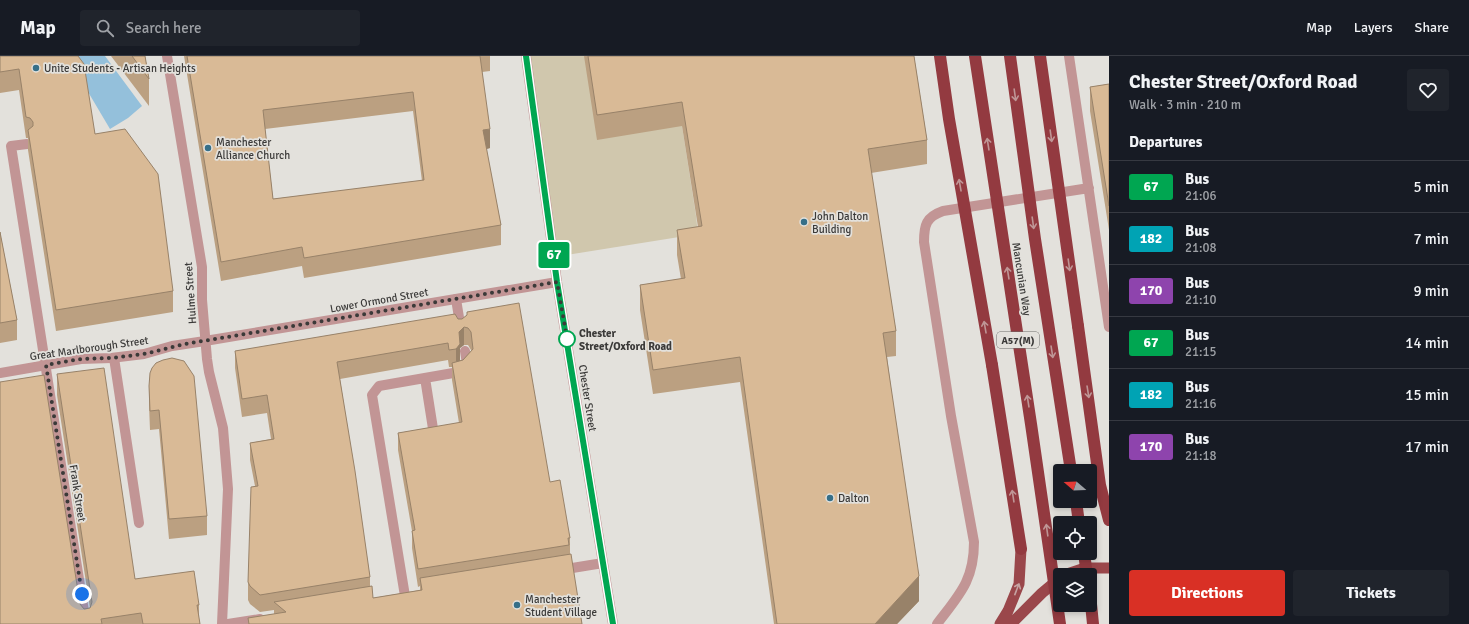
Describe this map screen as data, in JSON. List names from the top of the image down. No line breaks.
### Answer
{"streets":{"highway":["Mancunian Way","A57(M)"],"street":["Hulme Street","Lower Ormond Street","Great Marlborough Street","Chester Street","Frank Street"]},"crossings":[["Hulme Street","Lower Ormond Street"],["Hulme Street","Great Marlborough Street"],["Lower Ormond Street","Great Marlborough Street"],["Lower Ormond Street","Chester Street"],["Great Marlborough Street","Frank Street"]],"places":["Unite Students - Artisan Heights","Manchester Alliance Church","John Dalton Building","Chester Street/Oxford Road","Dalton","Manchester Student Village"],"lines":["bus line 67"],"north":"left","page":{"header":"Map","search":"Search here","nav":["Map","Layers","Share"],"on_map":"67","heading":[["Chester Street/Oxford Road","Walk · 3 min · 210 m"],"Departures"],"list":[{"mark":"67","name":"Bus","note":"21:06","value":"5 min"},{"mark":"182","name":"Bus","note":"21:08","value":"7 min"},{"mark":"170","name":"Bus","note":"21:10","value":"9 min"},{"mark":"67","name":"Bus","note":"21:15","value":"14 min"},{"mark":"182","name":"Bus","note":"21:16","value":"15 min"},{"mark":"170","name":"Bus","note":"21:18","value":"17 min"}],"buttons":["Directions","Tickets"]}}
